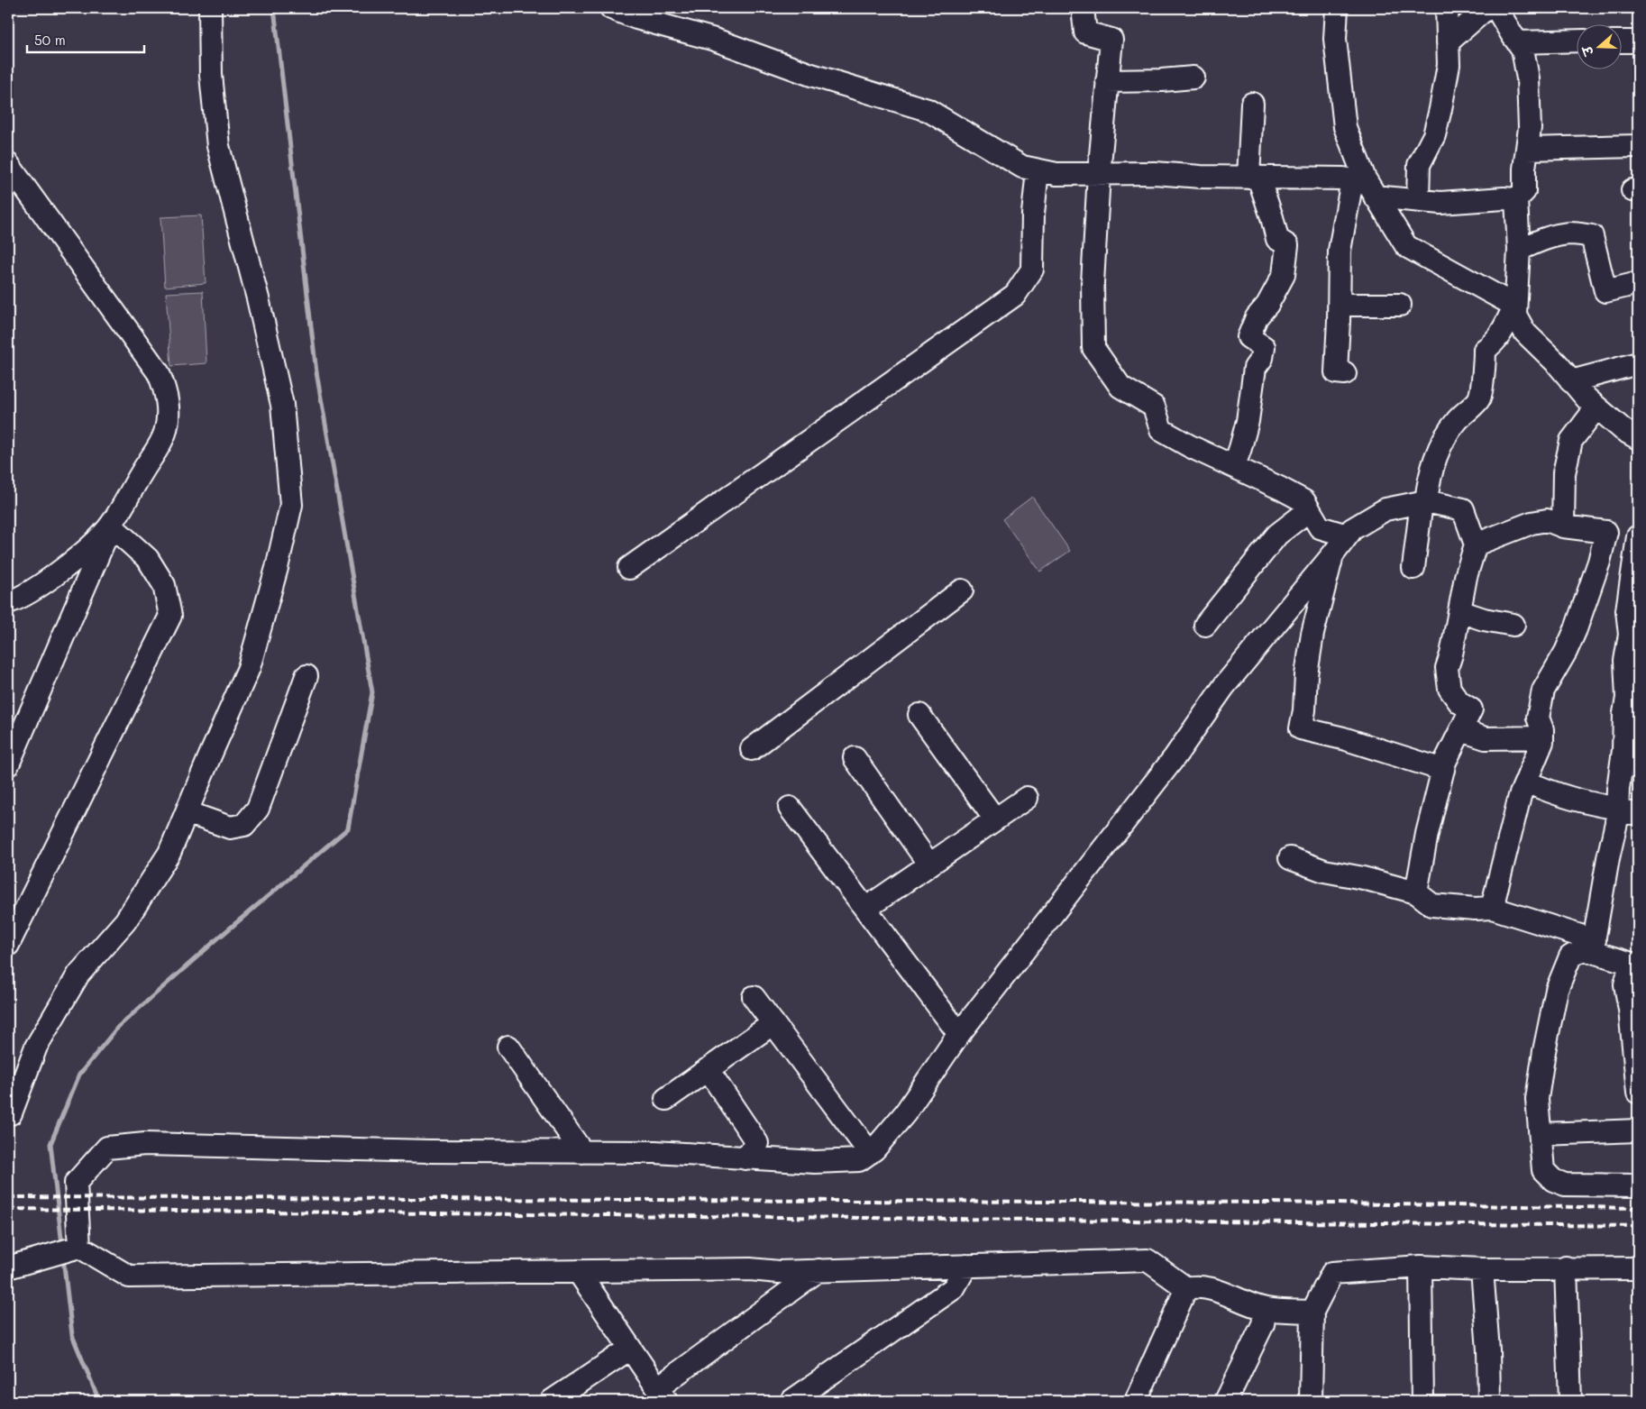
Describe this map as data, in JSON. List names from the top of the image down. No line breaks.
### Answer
{"scale_bar":"50 m","north":"left"}
